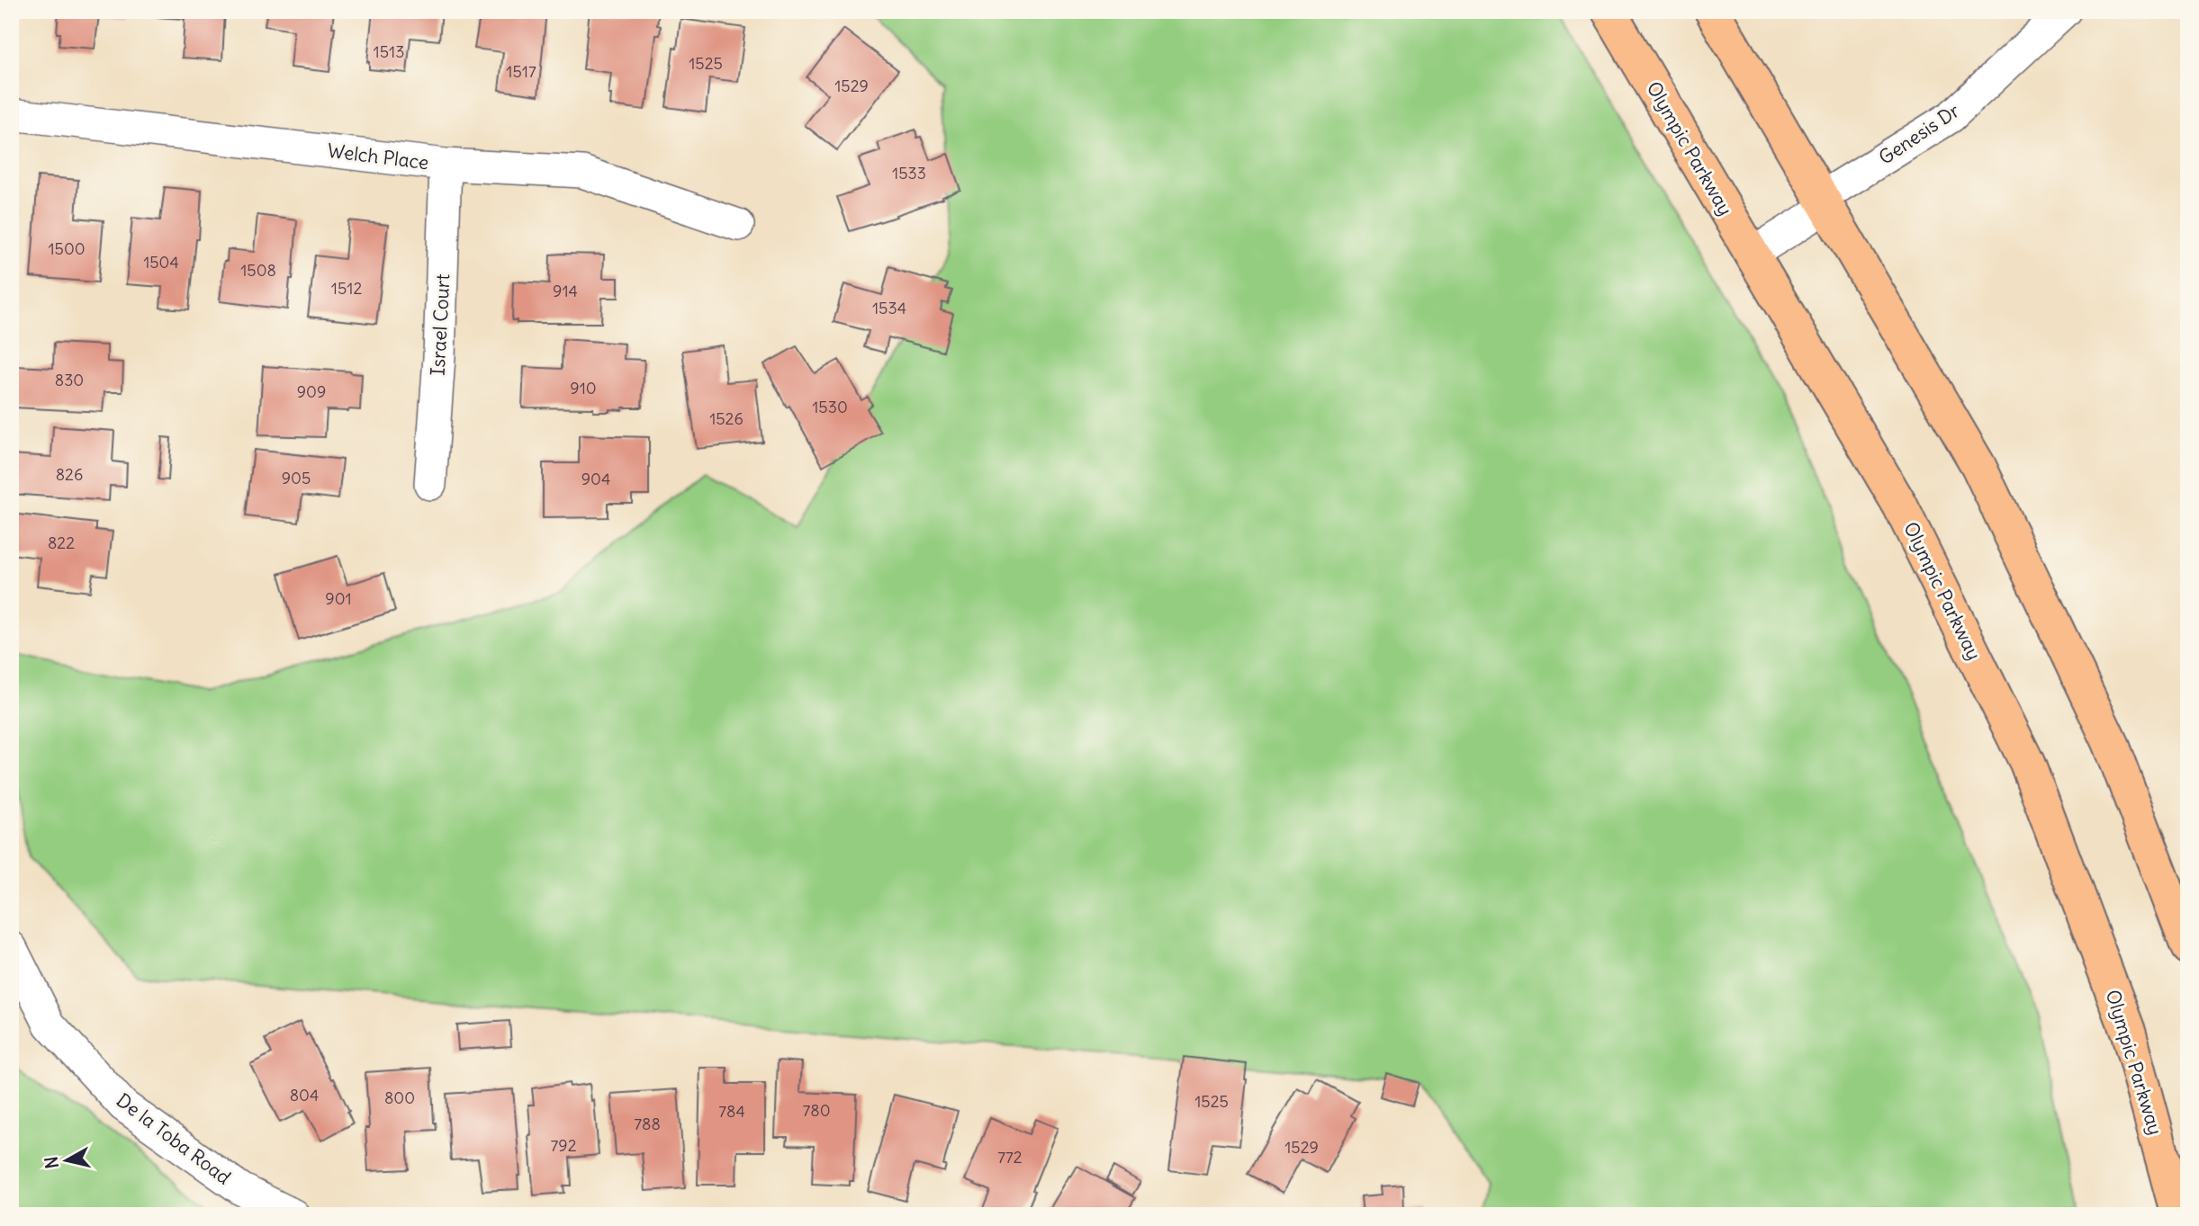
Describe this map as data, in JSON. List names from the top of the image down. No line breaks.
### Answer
{"streets":{"main road":["Olympic Parkway"],"street":["Genesis Dr","Welch Place","Israel Court","De la Toba Road"]},"crossings":[["Genesis Dr","Olympic Parkway"],["Welch Place","Israel Court"]],"house_numbers":["1513","1525","1517","1529","1533","1500","1504","1508","1512","914","1534","830","910","909","1530","1526","826","905","904","822","901","804","800","1525","780","784","788","792","1529","772"],"north":"left"}
